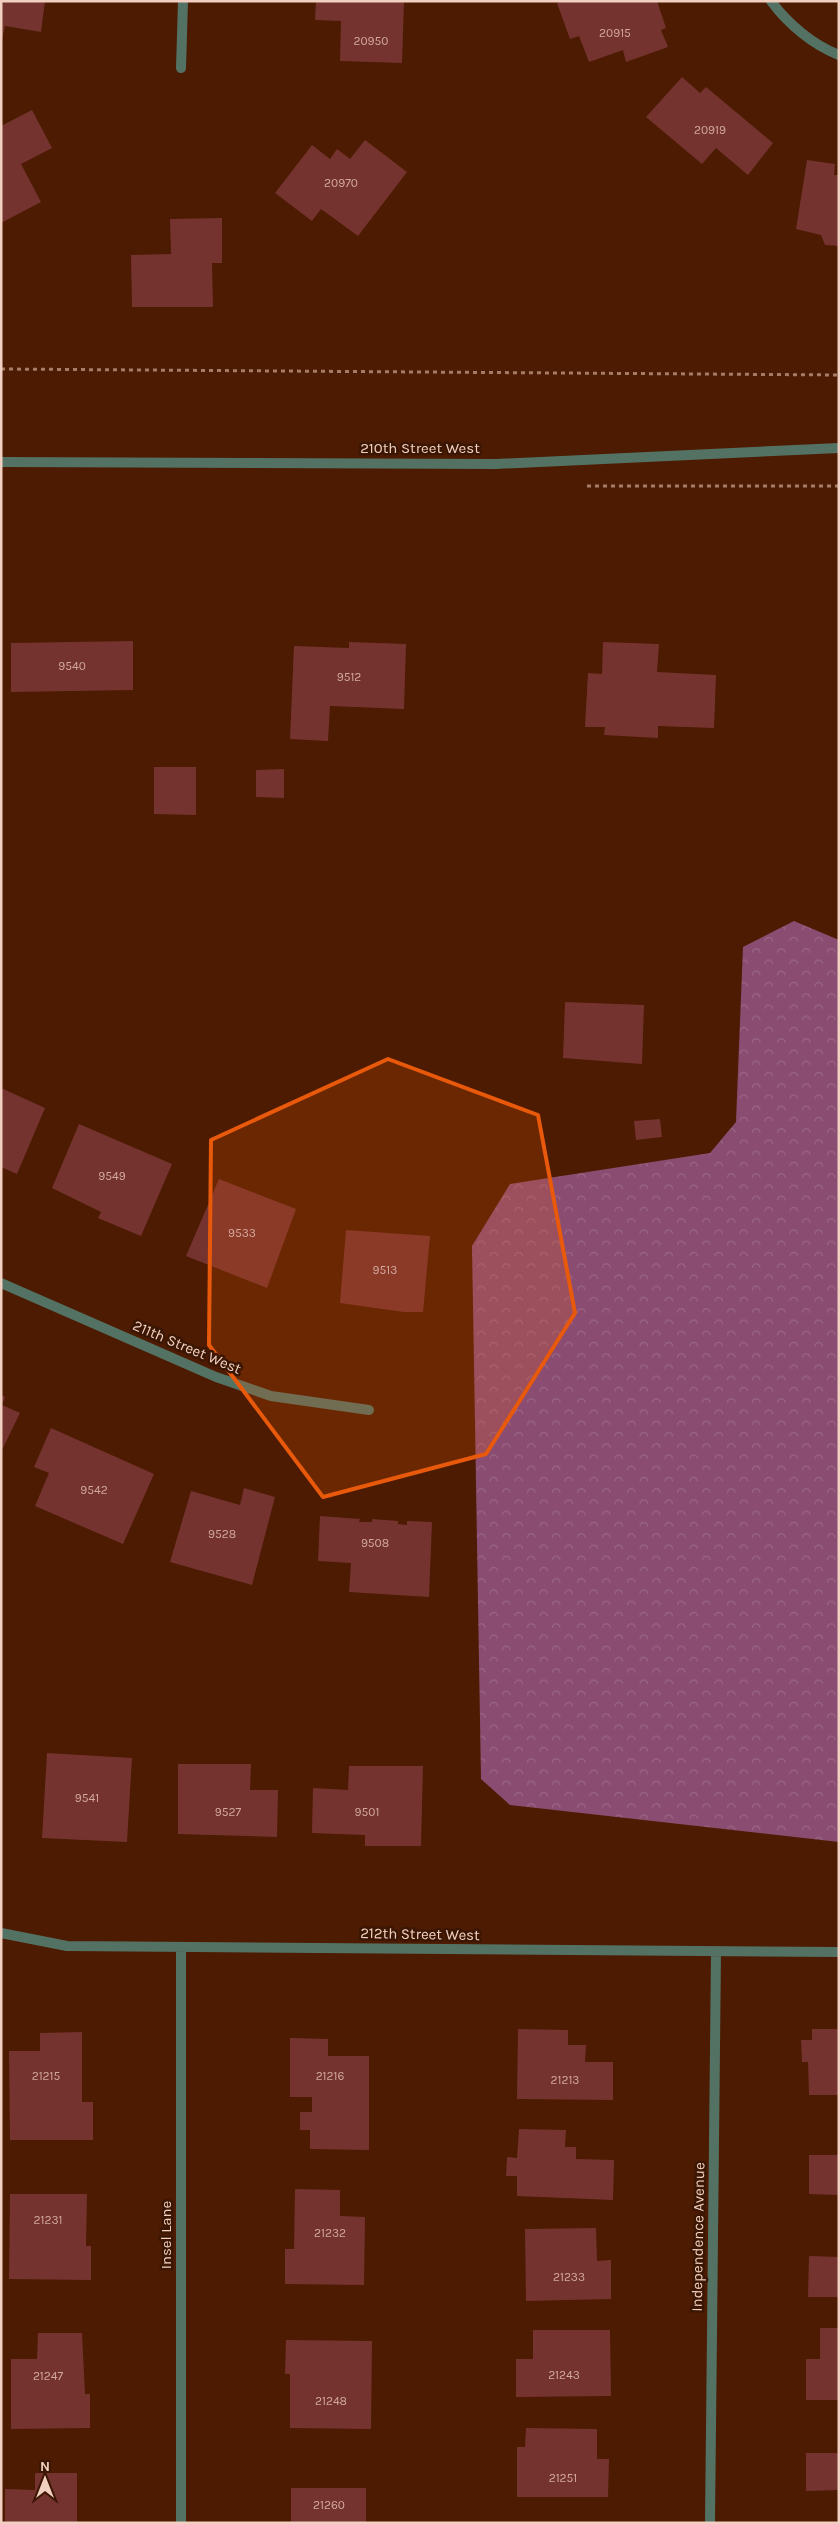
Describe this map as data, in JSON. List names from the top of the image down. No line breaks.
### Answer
{"streets":{"street":["210th Street West","211th Street West","212th Street West","Insel Lane","Independence Avenue"]},"crossings":[["212th Street West","Insel Lane"],["212th Street West","Independence Avenue"]],"house_numbers":["20915","20950","20919","20970","9540","9512","9549","9533","9513","9542","9528","9508","9541","9527","9501","21215","21216","21213","21231","21232","21233","21243","21247","21248","21251","21260"],"north":"top"}
